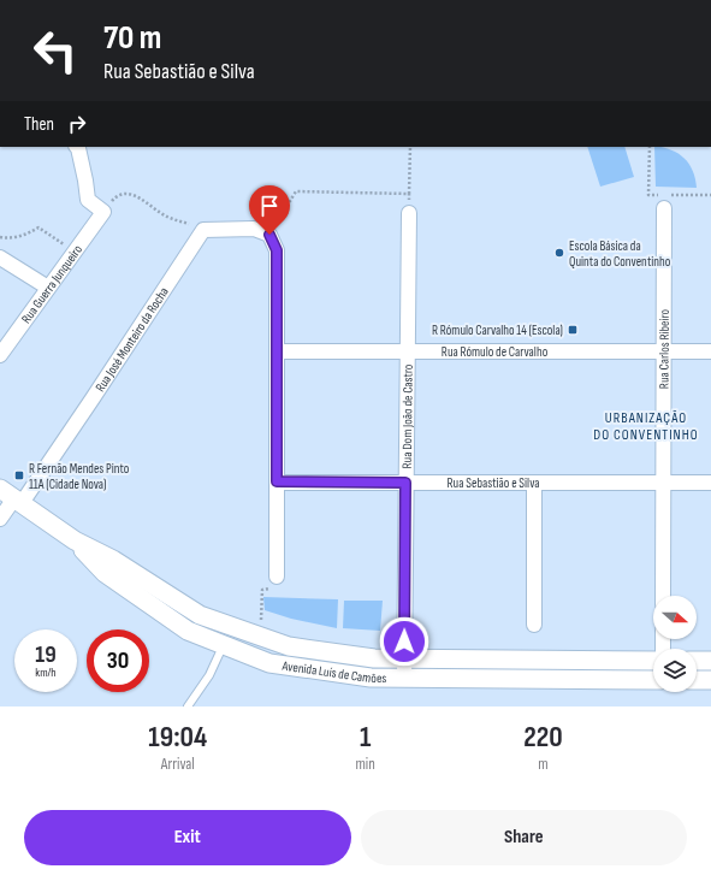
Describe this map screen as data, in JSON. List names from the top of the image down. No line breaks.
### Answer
{"streets":{"street":["Rua Guerra Junqueiro","Rua José Monteiro da Rocha","Rua Carlos Ribeiro","Rua Rómulo de Carvalho","Rua Dom João de Castro","Rua Sebastião e Silva","Avenida Luís de Camões"]},"crossings":[["Rua José Monteiro da Rocha","Avenida Luís de Camões"],["Rua Carlos Ribeiro","Rua Rómulo de Carvalho"],["Rua Carlos Ribeiro","Rua Sebastião e Silva"],["Rua Rómulo de Carvalho","Rua Dom João de Castro"],["Rua Dom João de Castro","Rua Sebastião e Silva"],["Rua Dom João de Castro","Avenida Luís de Camões"]],"districts":["URBANIZAÇÃO DO CONVENTINHO"],"places":{"other":["Escola Básica da Quinta do Conventinho"],"transit":["R Rómulo Carvalho 14 (Escola)","R Fernão Mendes Pinto 11A (Cidade Nova)"]},"north":"right","page":{"turn":["70 m","Rua Sebastião e Silva"],"then":"Then","speed":"19 km/h","limit":"30","eta":["19:04","Arrival","1","min","220","m"],"buttons":["Exit","Share"]}}
